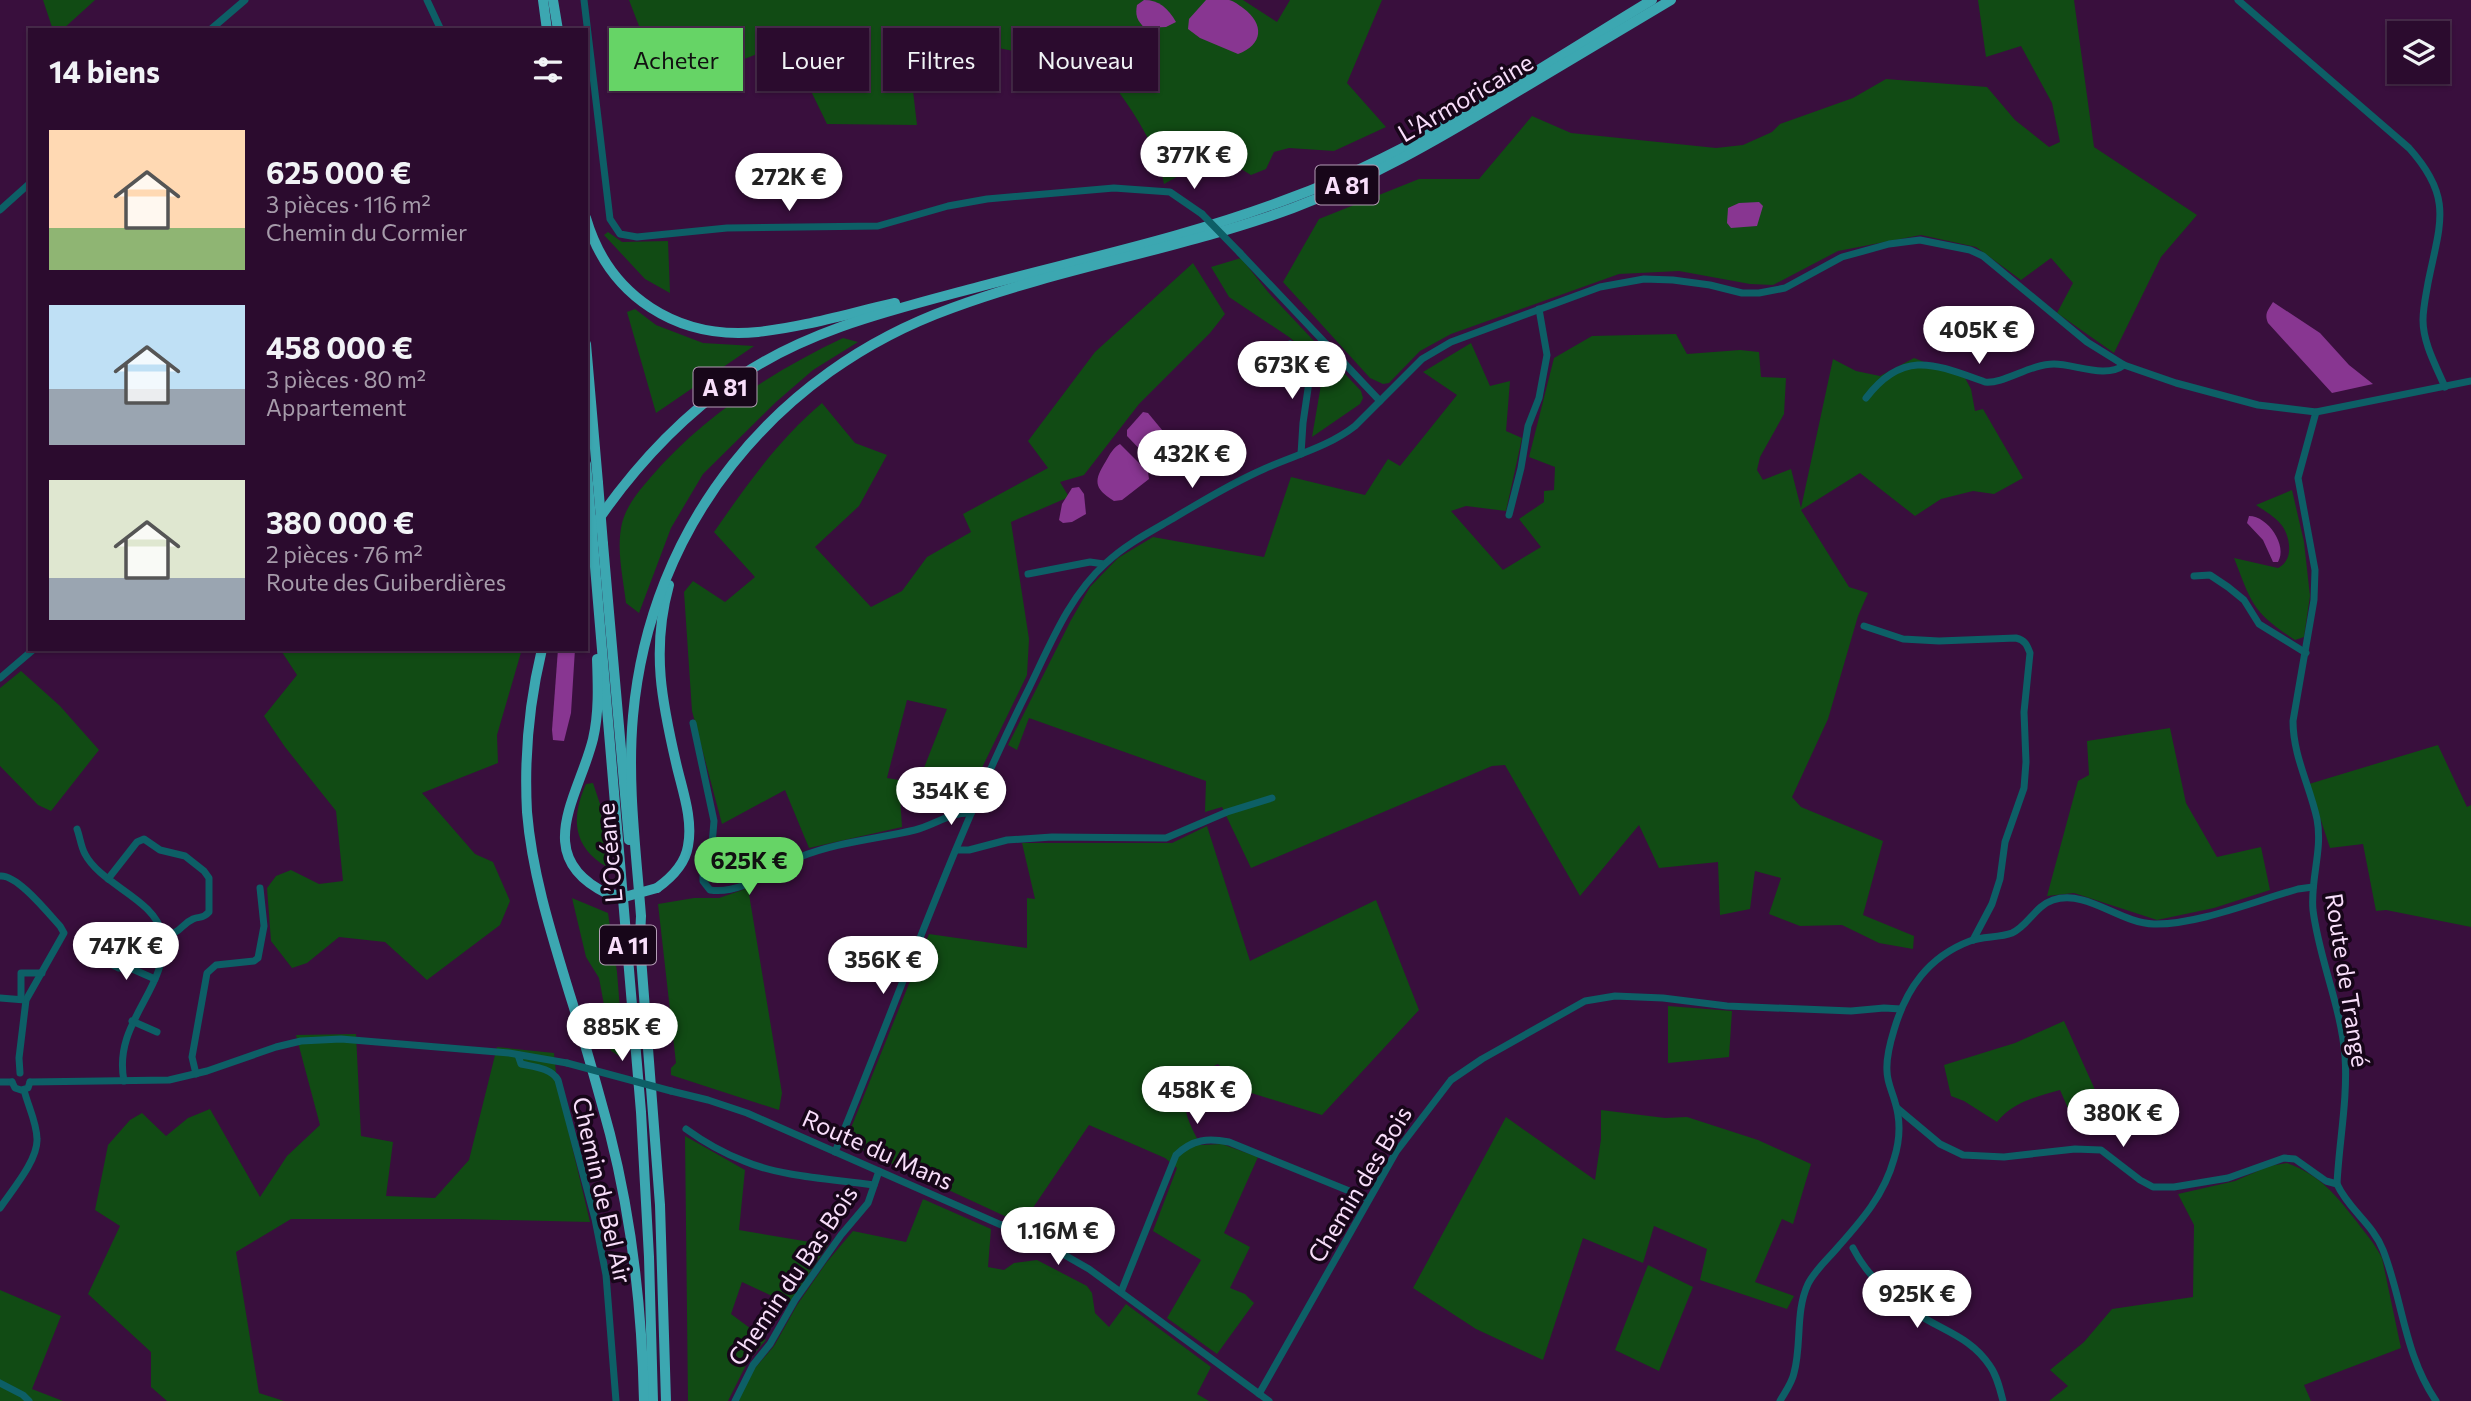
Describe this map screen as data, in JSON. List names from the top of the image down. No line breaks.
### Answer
{"streets":{"highway":["L'Armoricaine","A 81","L’Océane","A 11"],"street":["Route de Trangé","Route du Mans","Chemin des Bois","Chemin de Bel Air","Chemin du Bas Bois"]},"crossings":[["L'Armoricaine","A 81"],["A 81","L’Océane"],["Route du Mans","Chemin des Bois"],["Route du Mans","Chemin de Bel Air"],["Route du Mans","Chemin du Bas Bois"]],"page":{"chip":["Acheter","Louer","Filtres","Nouveau"],"heading":"14 biens","list":[{"name":"625 000 €","note":"3 pièces · 116 m² · Chemin du Cormier"},{"name":"458 000 €","note":"3 pièces · 80 m² · Appartement"},{"name":"380 000 €","note":"2 pièces · 76 m² · Route des Guiberdières"}],"price":["377K €","272K €","405K €","673K €","432K €","354K €","625K €","747K €","356K €","885K €","458K €","380K €","1.16M €","925K €"]}}
